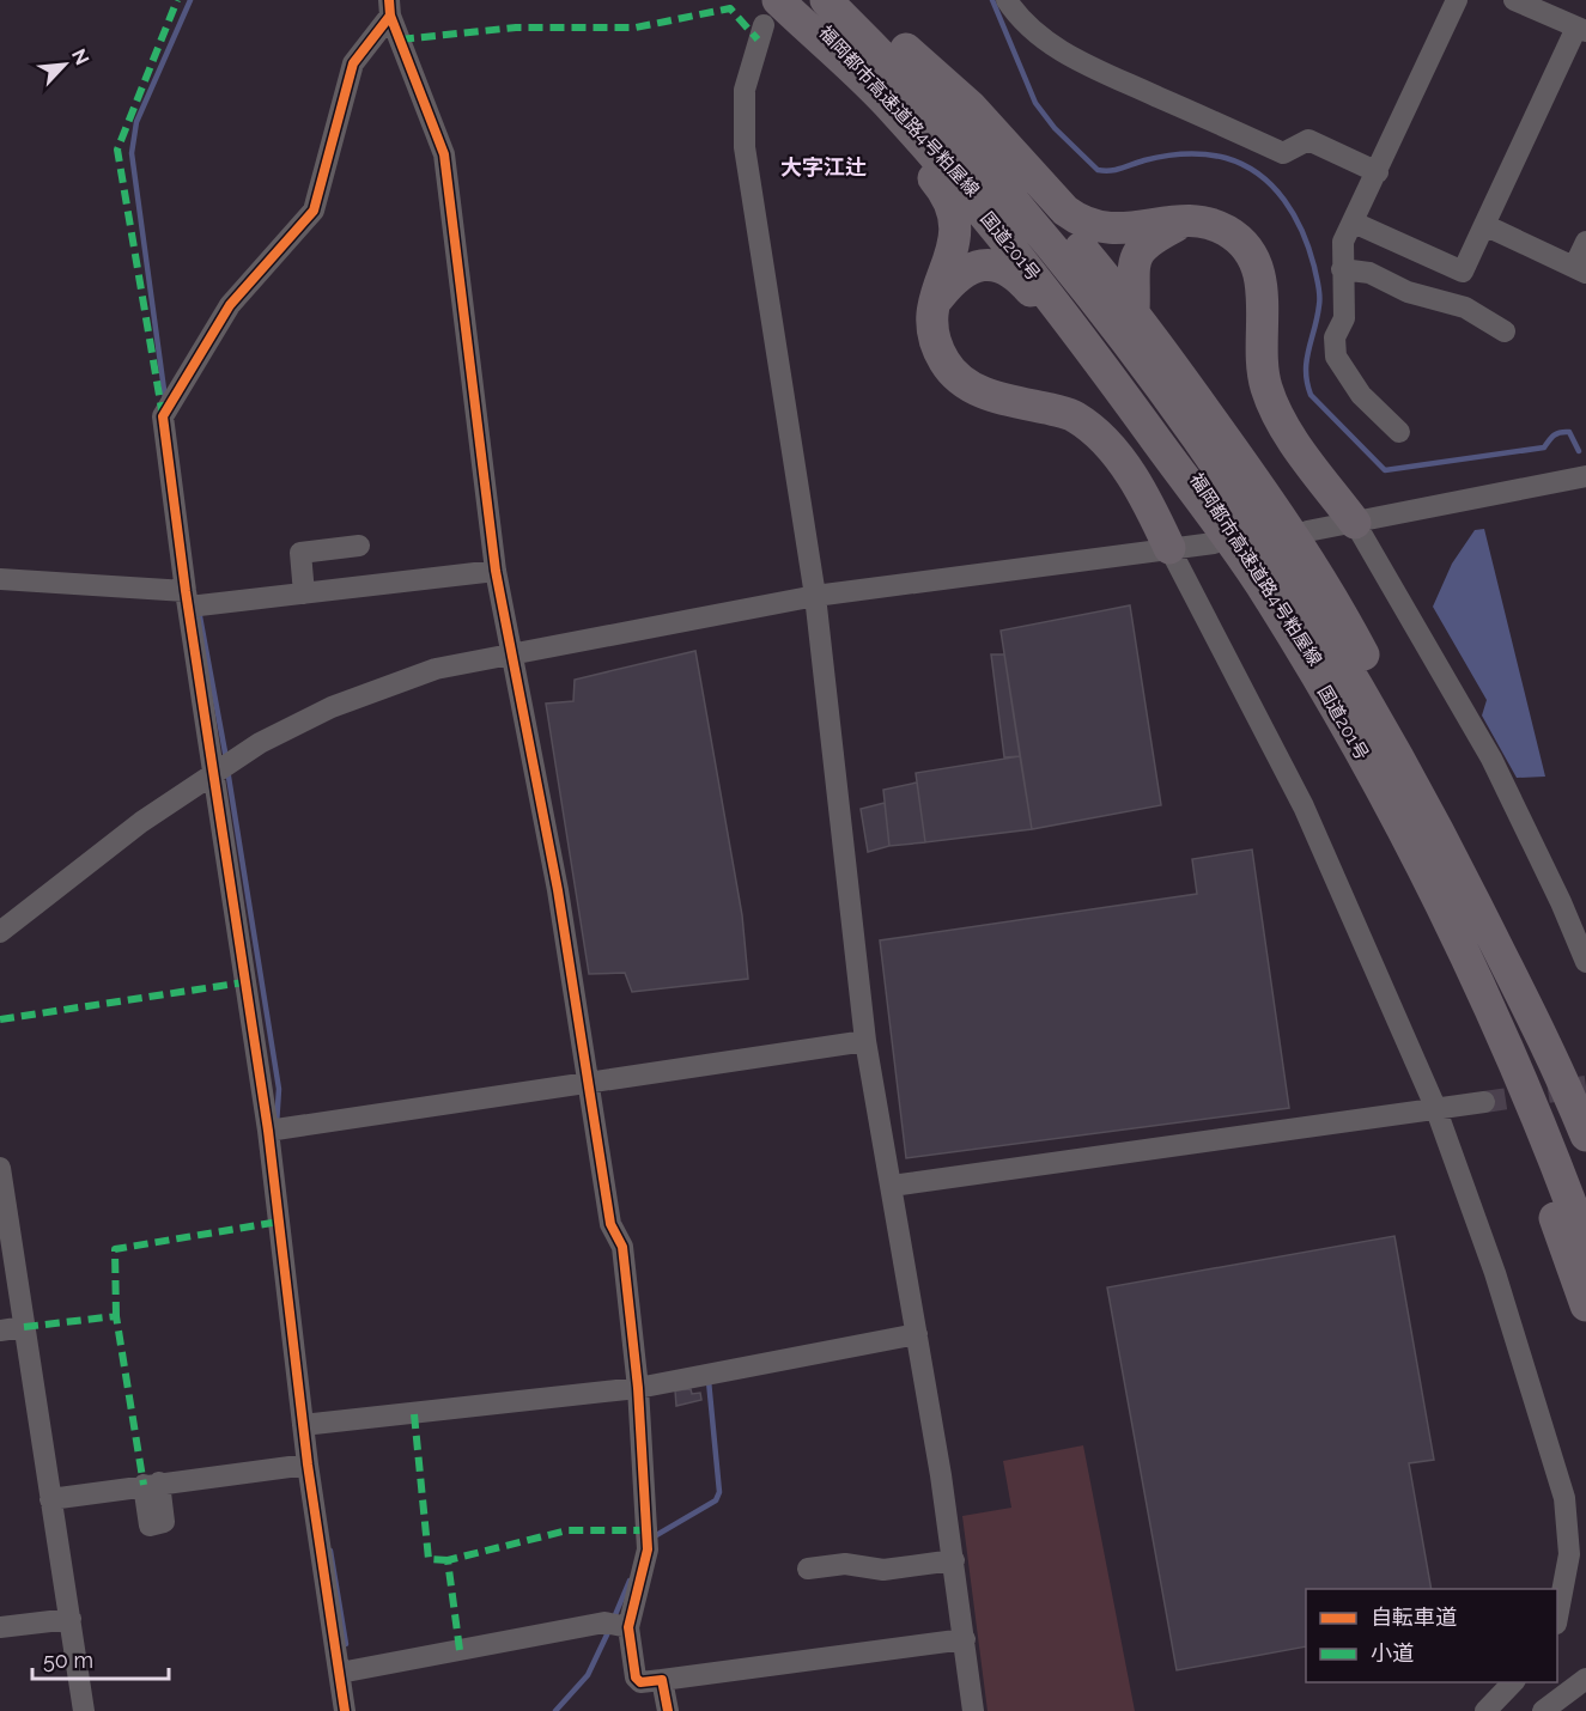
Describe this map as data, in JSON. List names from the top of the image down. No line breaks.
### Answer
{"streets":{"highway":["福岡都市高速道路4号粕屋線","国道201号"]},"districts":["大字江辻"],"legend":["自転車道","小道"],"scale_bar":"50 m","north":"top right"}
